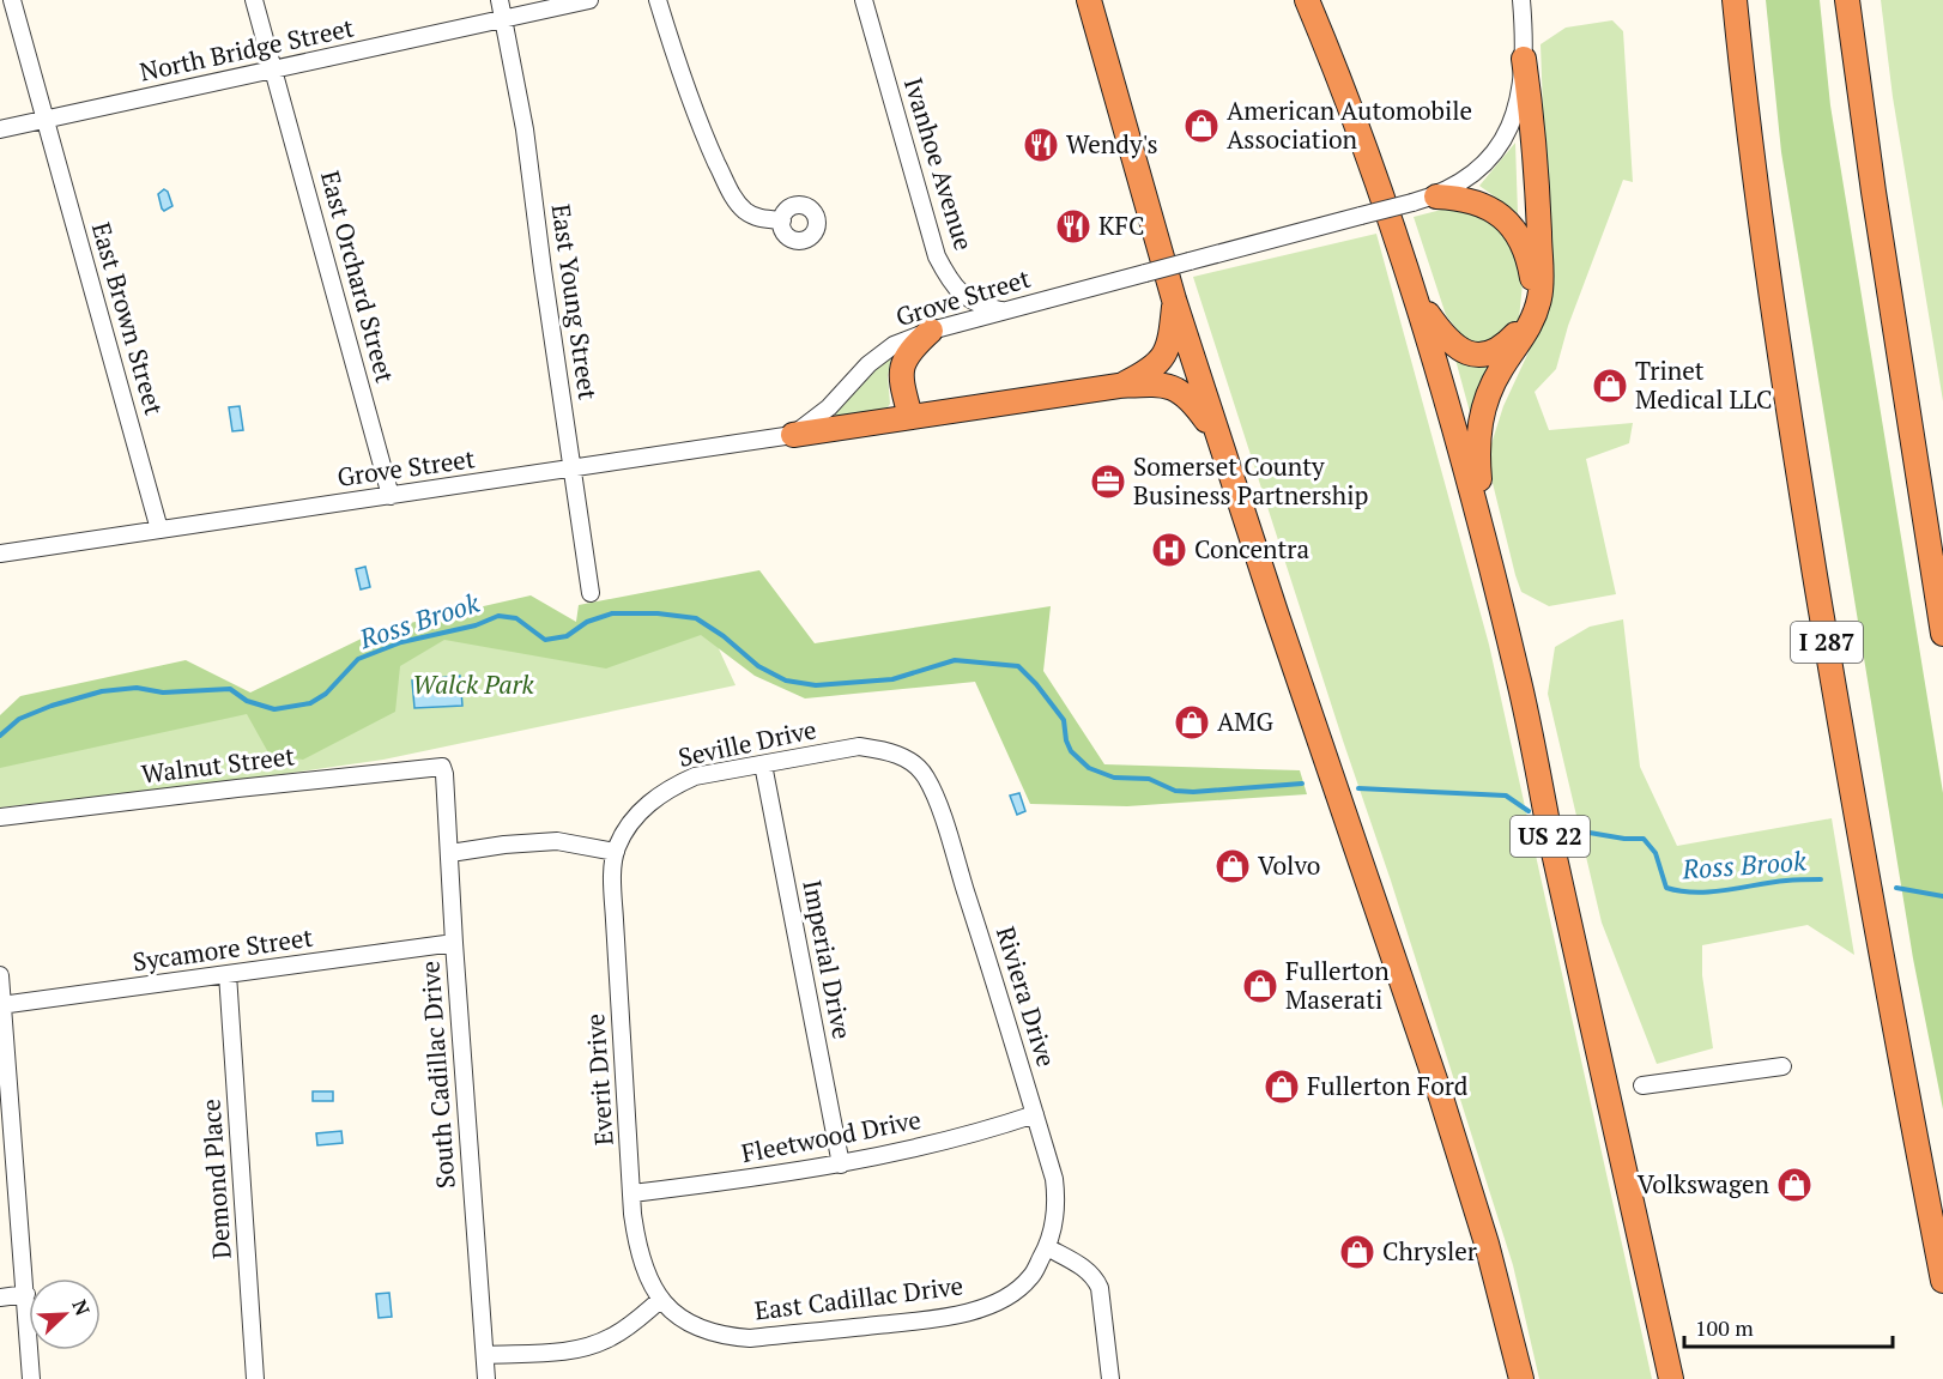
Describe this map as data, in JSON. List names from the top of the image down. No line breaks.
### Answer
{"streets":{"highway":["I 287","US 22"],"street":["North Bridge Street","Ivanhoe Avenue","East Orchard Street","Grove Street","East Young Street","East Brown Street","Seville Drive","Walnut Street","Sycamore Street","Imperial Drive","Riviera Drive","South Cadillac Drive","Everit Drive","Fleetwood Drive","Demond Place","East Cadillac Drive"]},"crossings":[["North Bridge Street","East Orchard Street"],["North Bridge Street","East Young Street"],["North Bridge Street","East Brown Street"],["Ivanhoe Avenue","Grove Street"],["East Orchard Street","Grove Street"],["Grove Street","East Young Street"],["Grove Street","East Brown Street"],["Seville Drive","Imperial Drive"],["Seville Drive","Riviera Drive"],["Seville Drive","Everit Drive"],["Walnut Street","South Cadillac Drive"],["Sycamore Street","South Cadillac Drive"],["Sycamore Street","Demond Place"],["Imperial Drive","Fleetwood Drive"],["Riviera Drive","Fleetwood Drive"],["Riviera Drive","East Cadillac Drive"],["Everit Drive","Fleetwood Drive"],["Everit Drive","East Cadillac Drive"]],"water":["Ross Brook"],"parks":["Walck Park"],"places":{"shop":["American Automobile Association","Trinet Medical LLC","AMG","Volvo","Fullerton Maserati","Fullerton Ford","Volkswagen","Chrysler"],"restaurant":["Wendy's","KFC"],"office":["Somerset County Business Partnership"],"hospital":["Concentra"]},"scale_bar":"100 m","north":"top right"}
